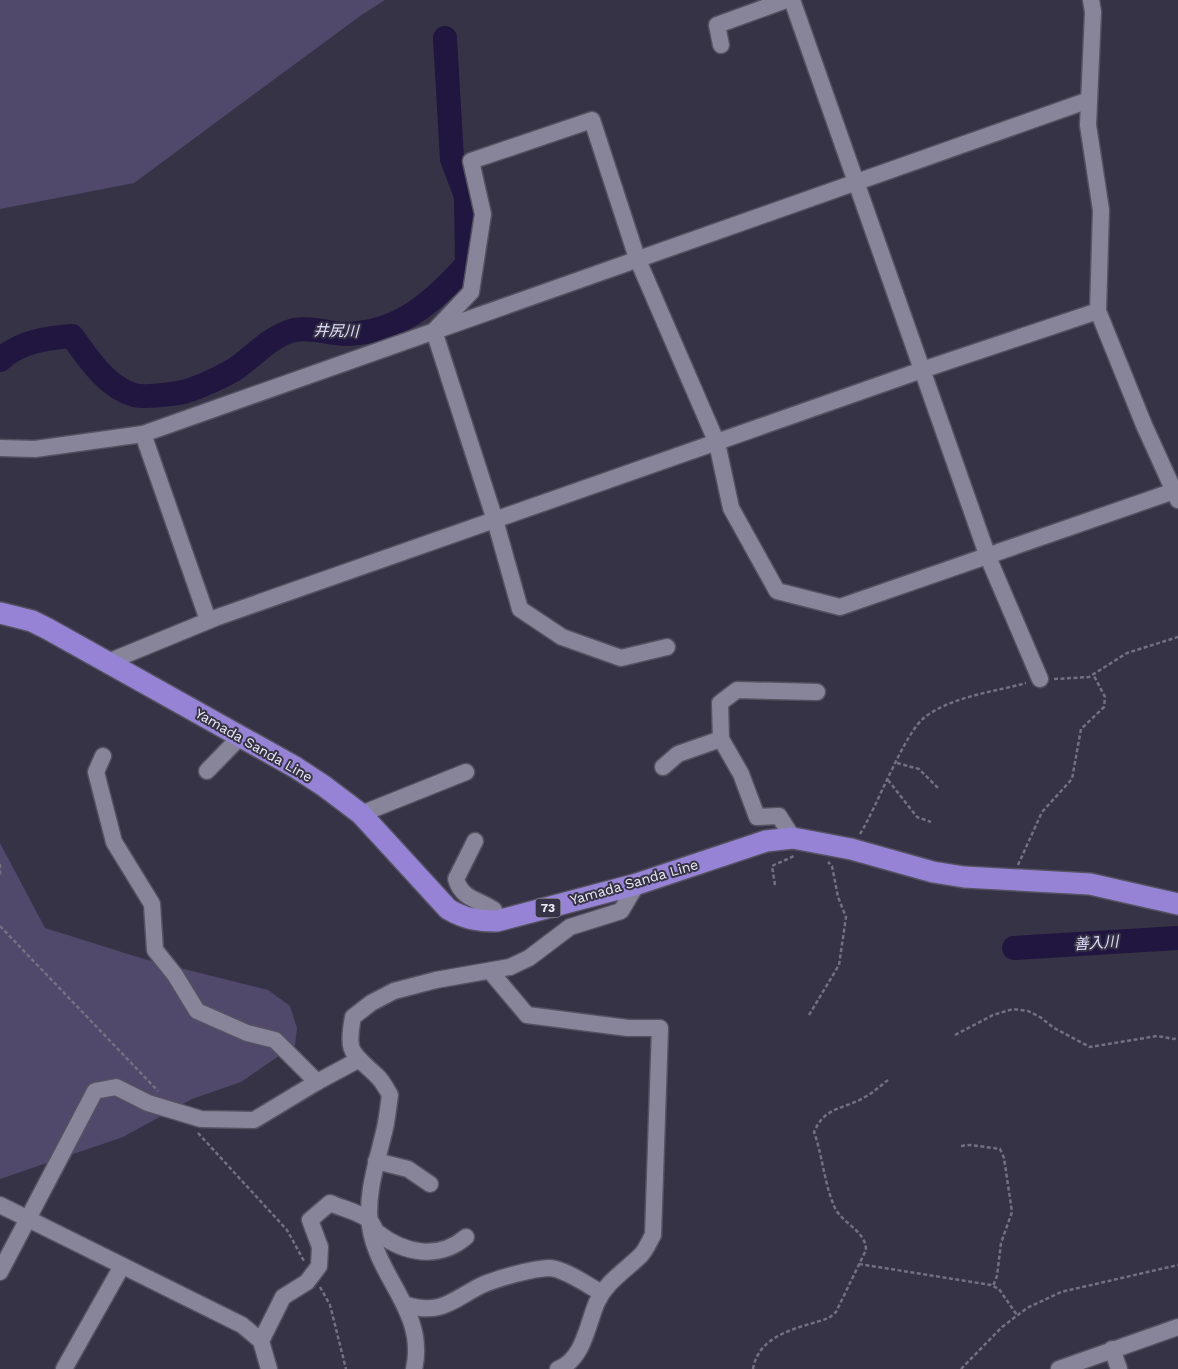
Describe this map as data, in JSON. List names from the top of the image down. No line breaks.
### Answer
{"streets":{"main road":["Yamada Sanda Line","73"]},"water":["井尻川","善入川"]}
